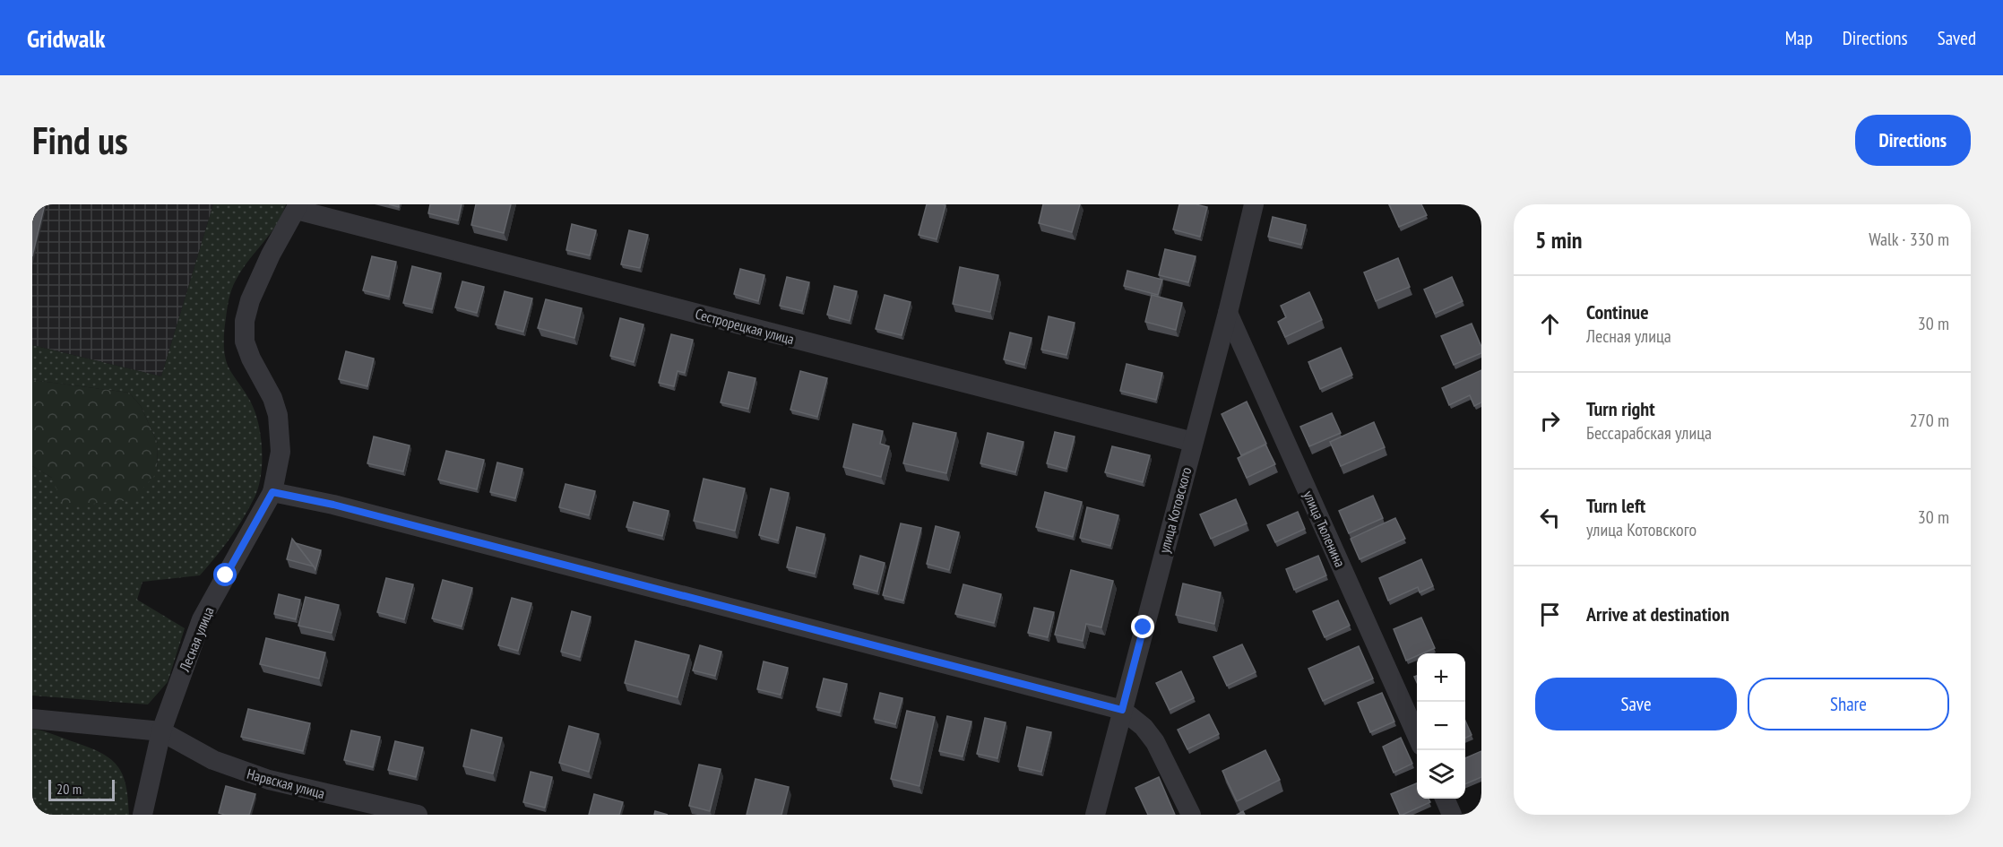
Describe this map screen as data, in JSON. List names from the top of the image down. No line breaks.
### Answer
{"streets":{"street":["Сестрорецкая улица","улица Котовского","улица Тюленина","Лесная улица","Нарвская улица"]},"crossings":[["Сестрорецкая улица","улица Котовского"],["Сестрорецкая улица","Лесная улица"],["улица Котовского","улица Тюленина"],["Лесная улица","Нарвская улица"]],"scale_bar":"20 m","page":{"header":"Gridwalk","nav":["Map","Directions","Saved"],"buttons":["Directions",["Save","Share"]],"title":"Find us","heading":["5 min","Walk · 330 m"],"list":[["Continue","Лесная улица","30 m"],["Turn right","Бессарабская улица","270 m"],["Turn left","улица Котовского","30 m"],"Arrive at destination"],"map_buttons":["+","−"],"scale":"20 m"}}
